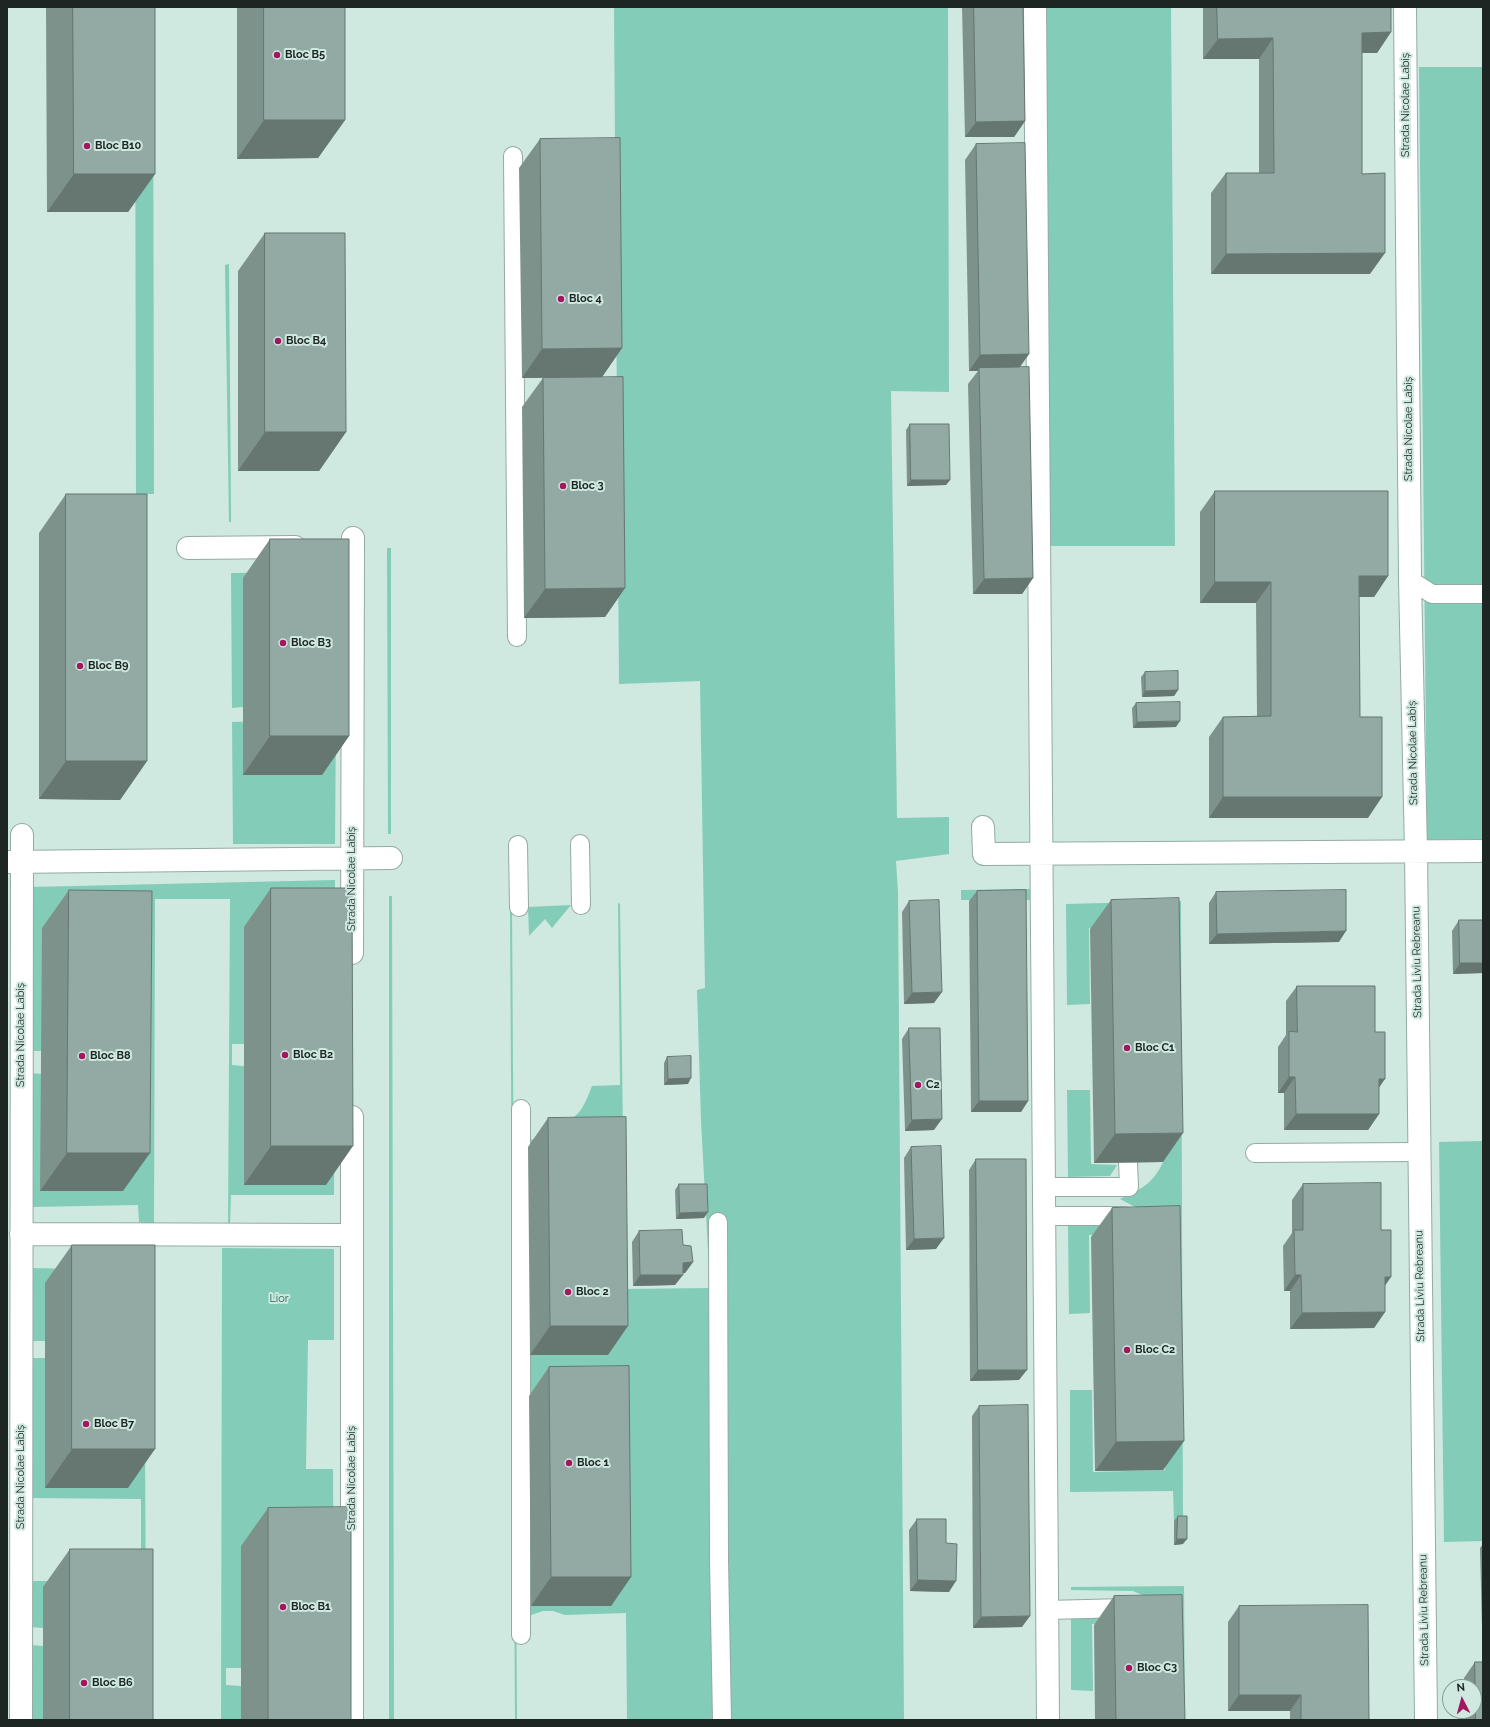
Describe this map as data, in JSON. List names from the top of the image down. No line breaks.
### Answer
{"streets":{"street":["Strada Nicolae Labiș","Strada Liviu Rebreanu"]},"crossings":[["Strada Nicolae Labiș","Strada Liviu Rebreanu"]],"parks":["Lior"],"places":["Bloc B5","Bloc B10","Bloc 4","Bloc B4","Bloc 3","Bloc B3","Bloc B9","Bloc C1","Bloc B2","Bloc B8","C2","Bloc 2","Bloc C2","Bloc B7","Bloc 1","Bloc B1","Bloc C3","Bloc B6"],"north":"top"}
